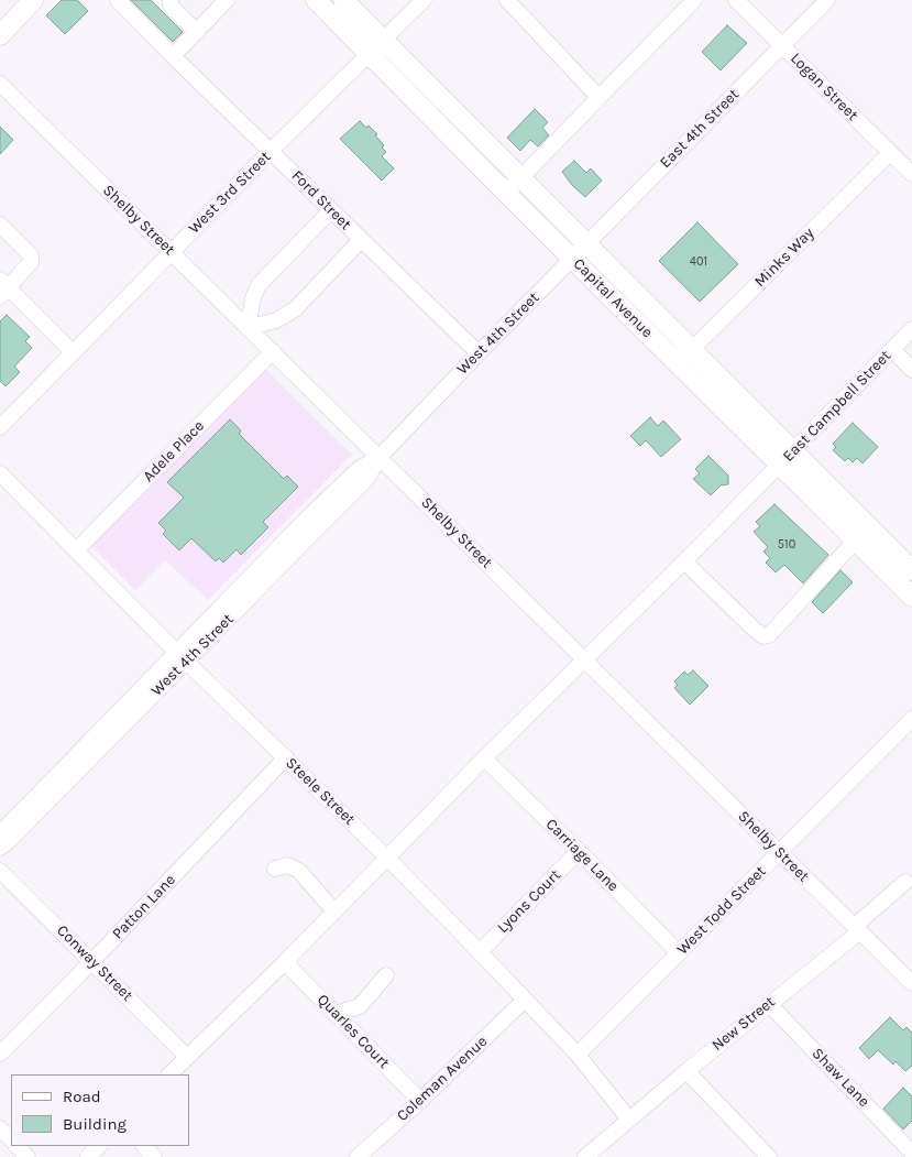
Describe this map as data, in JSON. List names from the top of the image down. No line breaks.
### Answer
{"streets":{"main road":["Capital Avenue"],"street":["Logan Street","East 4th Street","West 3rd Street","Ford Street","Shelby Street","Minks Way","West 4th Street","East Campbell Street","Adele Place","Steele Street","Carriage Lane","Lyons Court","Patton Lane","West Todd Street","Conway Street","New Street","Quarles Court","Shaw Lane","Coleman Avenue"]},"crossings":[["Logan Street","East 4th Street"],["Logan Street","Minks Way"],["East 4th Street","Capital Avenue"],["East 4th Street","West 4th Street"],["West 3rd Street","Ford Street"],["West 3rd Street","Shelby Street"],["West 3rd Street","Capital Avenue"],["Ford Street","West 4th Street"],["Shelby Street","West 4th Street"],["Shelby Street","East Campbell Street"],["Shelby Street","Adele Place"],["Shelby Street","West Todd Street"],["Shelby Street","New Street"],["Minks Way","Capital Avenue"],["Capital Avenue","West 4th Street"],["Capital Avenue","East Campbell Street"],["West 4th Street","Steele Street"],["East Campbell Street","Steele Street"],["East Campbell Street","Carriage Lane"],["East Campbell Street","Conway Street"],["East Campbell Street","Quarles Court"],["Adele Place","Steele Street"],["Steele Street","Lyons Court"],["Steele Street","Patton Lane"],["Steele Street","West Todd Street"],["Steele Street","New Street"],["Steele Street","Coleman Avenue"],["Carriage Lane","Lyons Court"],["Carriage Lane","West Todd Street"],["Patton Lane","Conway Street"],["New Street","Shaw Lane"],["Quarles Court","Coleman Avenue"]],"house_numbers":["401","510"],"legend":["Road","Building"]}
